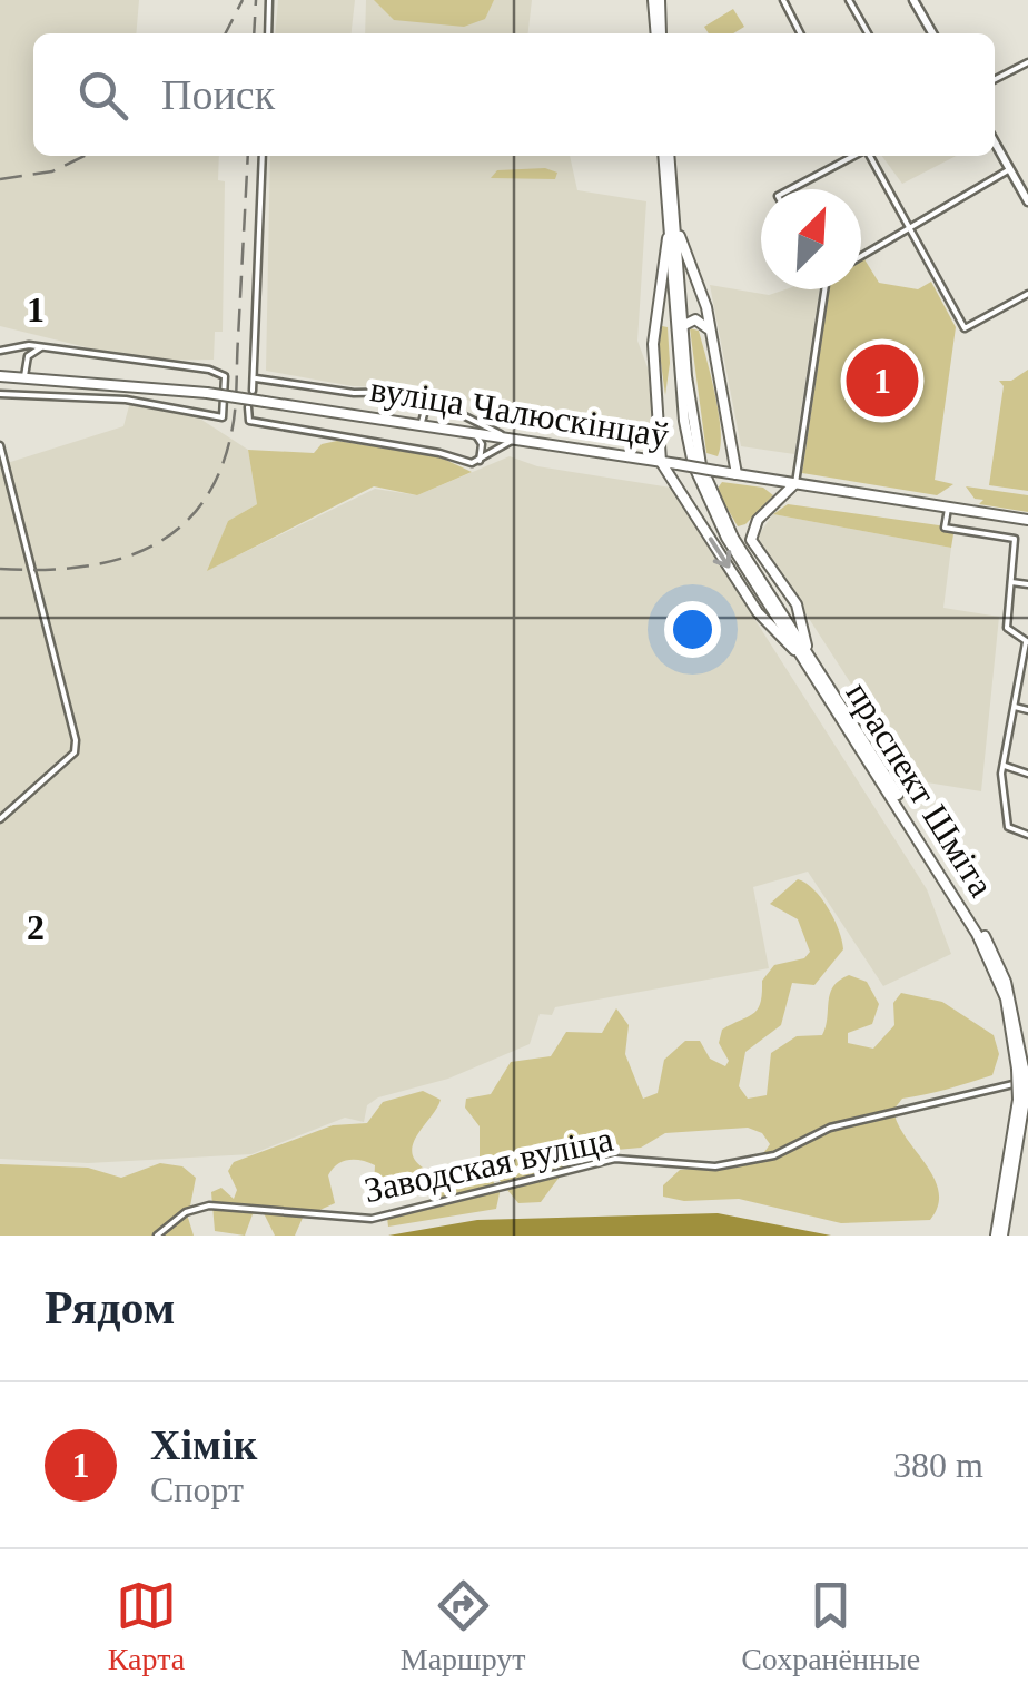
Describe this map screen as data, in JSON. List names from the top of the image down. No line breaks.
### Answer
{"streets":{"main road":["вуліца Чалюскінцаў","праспект Шміта"],"street":["Заводская вуліца"]},"north":"top right","page":{"search":"Поиск","pins":"1","heading":"Рядом","list":[{"mark":"1","name":"Хімік","note":"Спорт","value":"380 m"}],"nav":["Карта","Маршрут","Сохранённые"]},"grid":{"rows":["1","2"]}}
